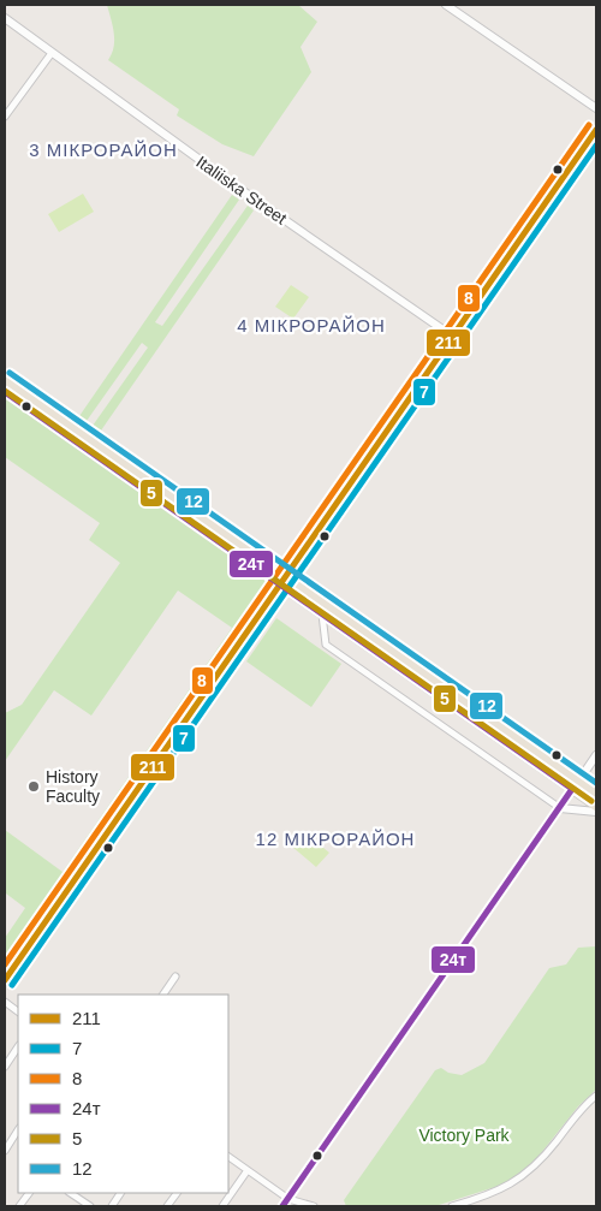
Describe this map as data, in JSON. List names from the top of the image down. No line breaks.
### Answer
{"streets":{"street":["Italiiska Street"]},"districts":["3 МІКРОРАЙОН","4 МІКРОРАЙОН","12 МІКРОРАЙОН"],"parks":["Victory Park"],"places":["History Faculty"],"lines":["transit line 8","transit line 211","transit line 7","transit line 12","transit line 5","transit line 24т"],"legend":["211","7","8","24т","5","12"]}
